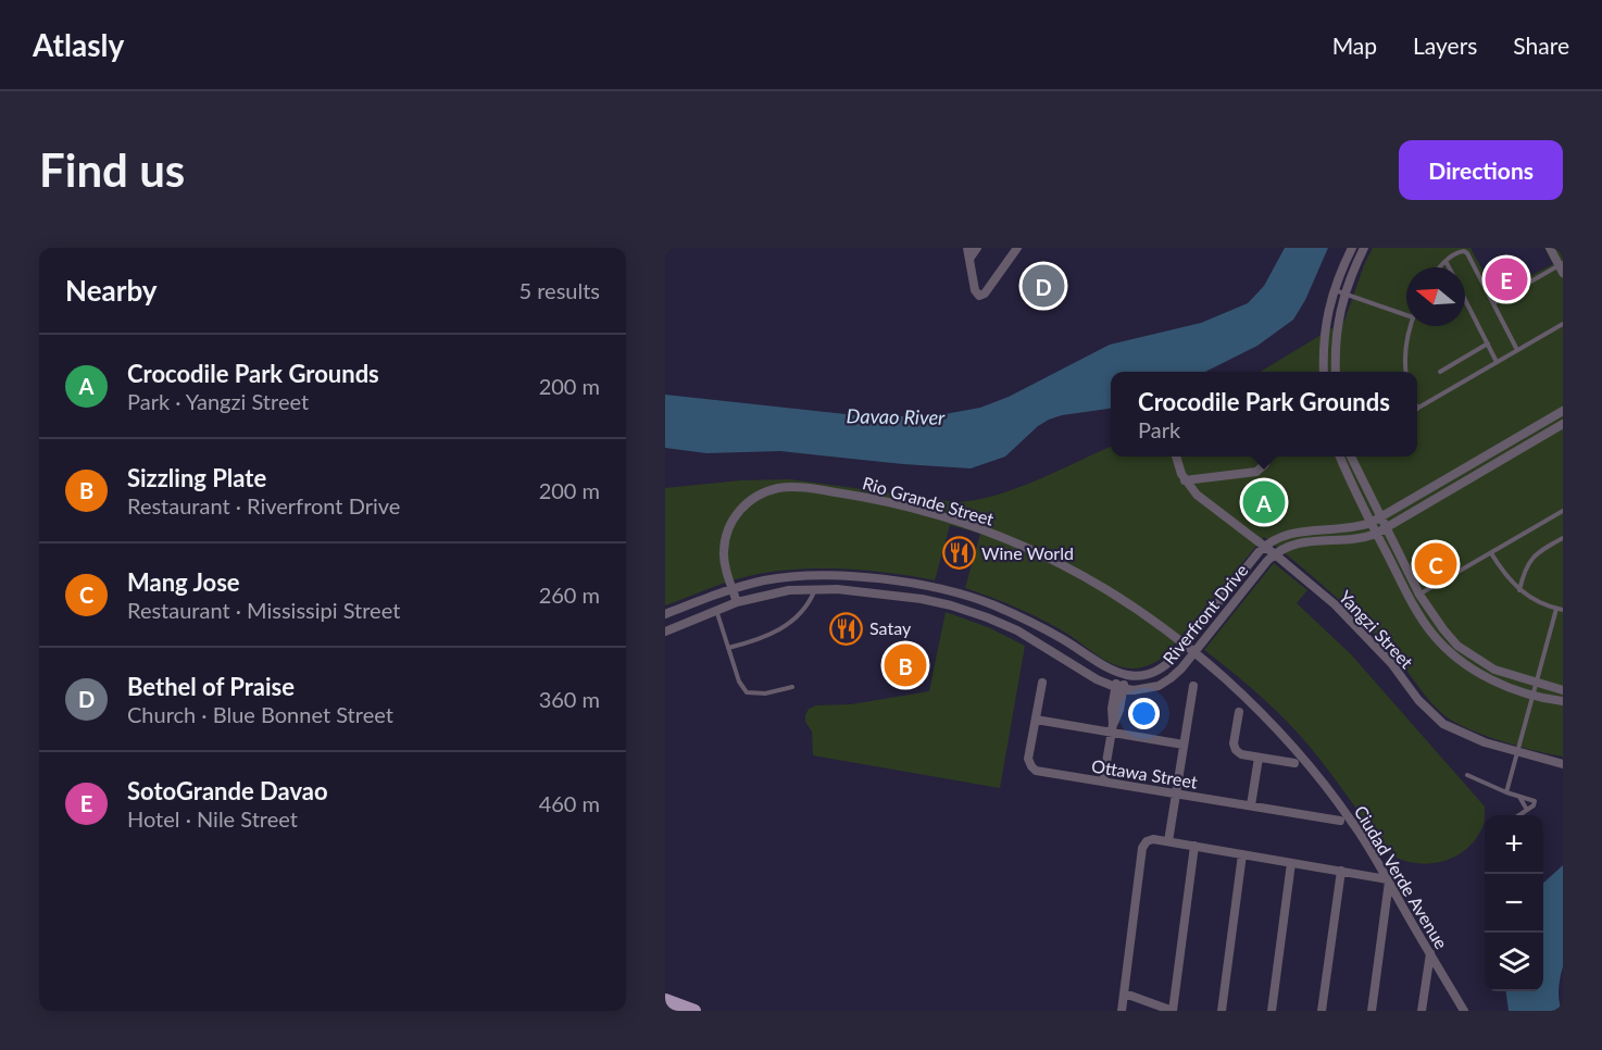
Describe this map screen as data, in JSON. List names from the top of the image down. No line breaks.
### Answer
{"streets":{"street":["Rio Grande Street","Riverfront Drive","Yangzi Street","Ottawa Street","Ciudad Verde Avenue"]},"crossings":[["Rio Grande Street","Riverfront Drive"],["Rio Grande Street","Ciudad Verde Avenue"],["Riverfront Drive","Yangzi Street"],["Riverfront Drive","Ciudad Verde Avenue"]],"water":["Davao River"],"places":{"restaurant":["Wine World","Satay"]},"north":"left","page":{"header":"Atlasly","nav":["Map","Layers","Share"],"buttons":"Directions","title":"Find us","heading":["Nearby","5 results"],"pins":["E","D","A","C","B"],"list":[{"mark":"A","name":"Crocodile Park Grounds","note":"Park · Yangzi Street","value":"200 m"},{"mark":"B","name":"Sizzling Plate","note":"Restaurant · Riverfront Drive","value":"200 m"},{"mark":"C","name":"Mang Jose","note":"Restaurant · Mississipi Street","value":"260 m"},{"mark":"D","name":"Bethel of Praise","note":"Church · Blue Bonnet Street","value":"360 m"},{"mark":"E","name":"SotoGrande Davao","note":"Hotel · Nile Street","value":"460 m"}],"popup":["Crocodile Park Grounds","Park"],"map_buttons":["+","−"]}}
